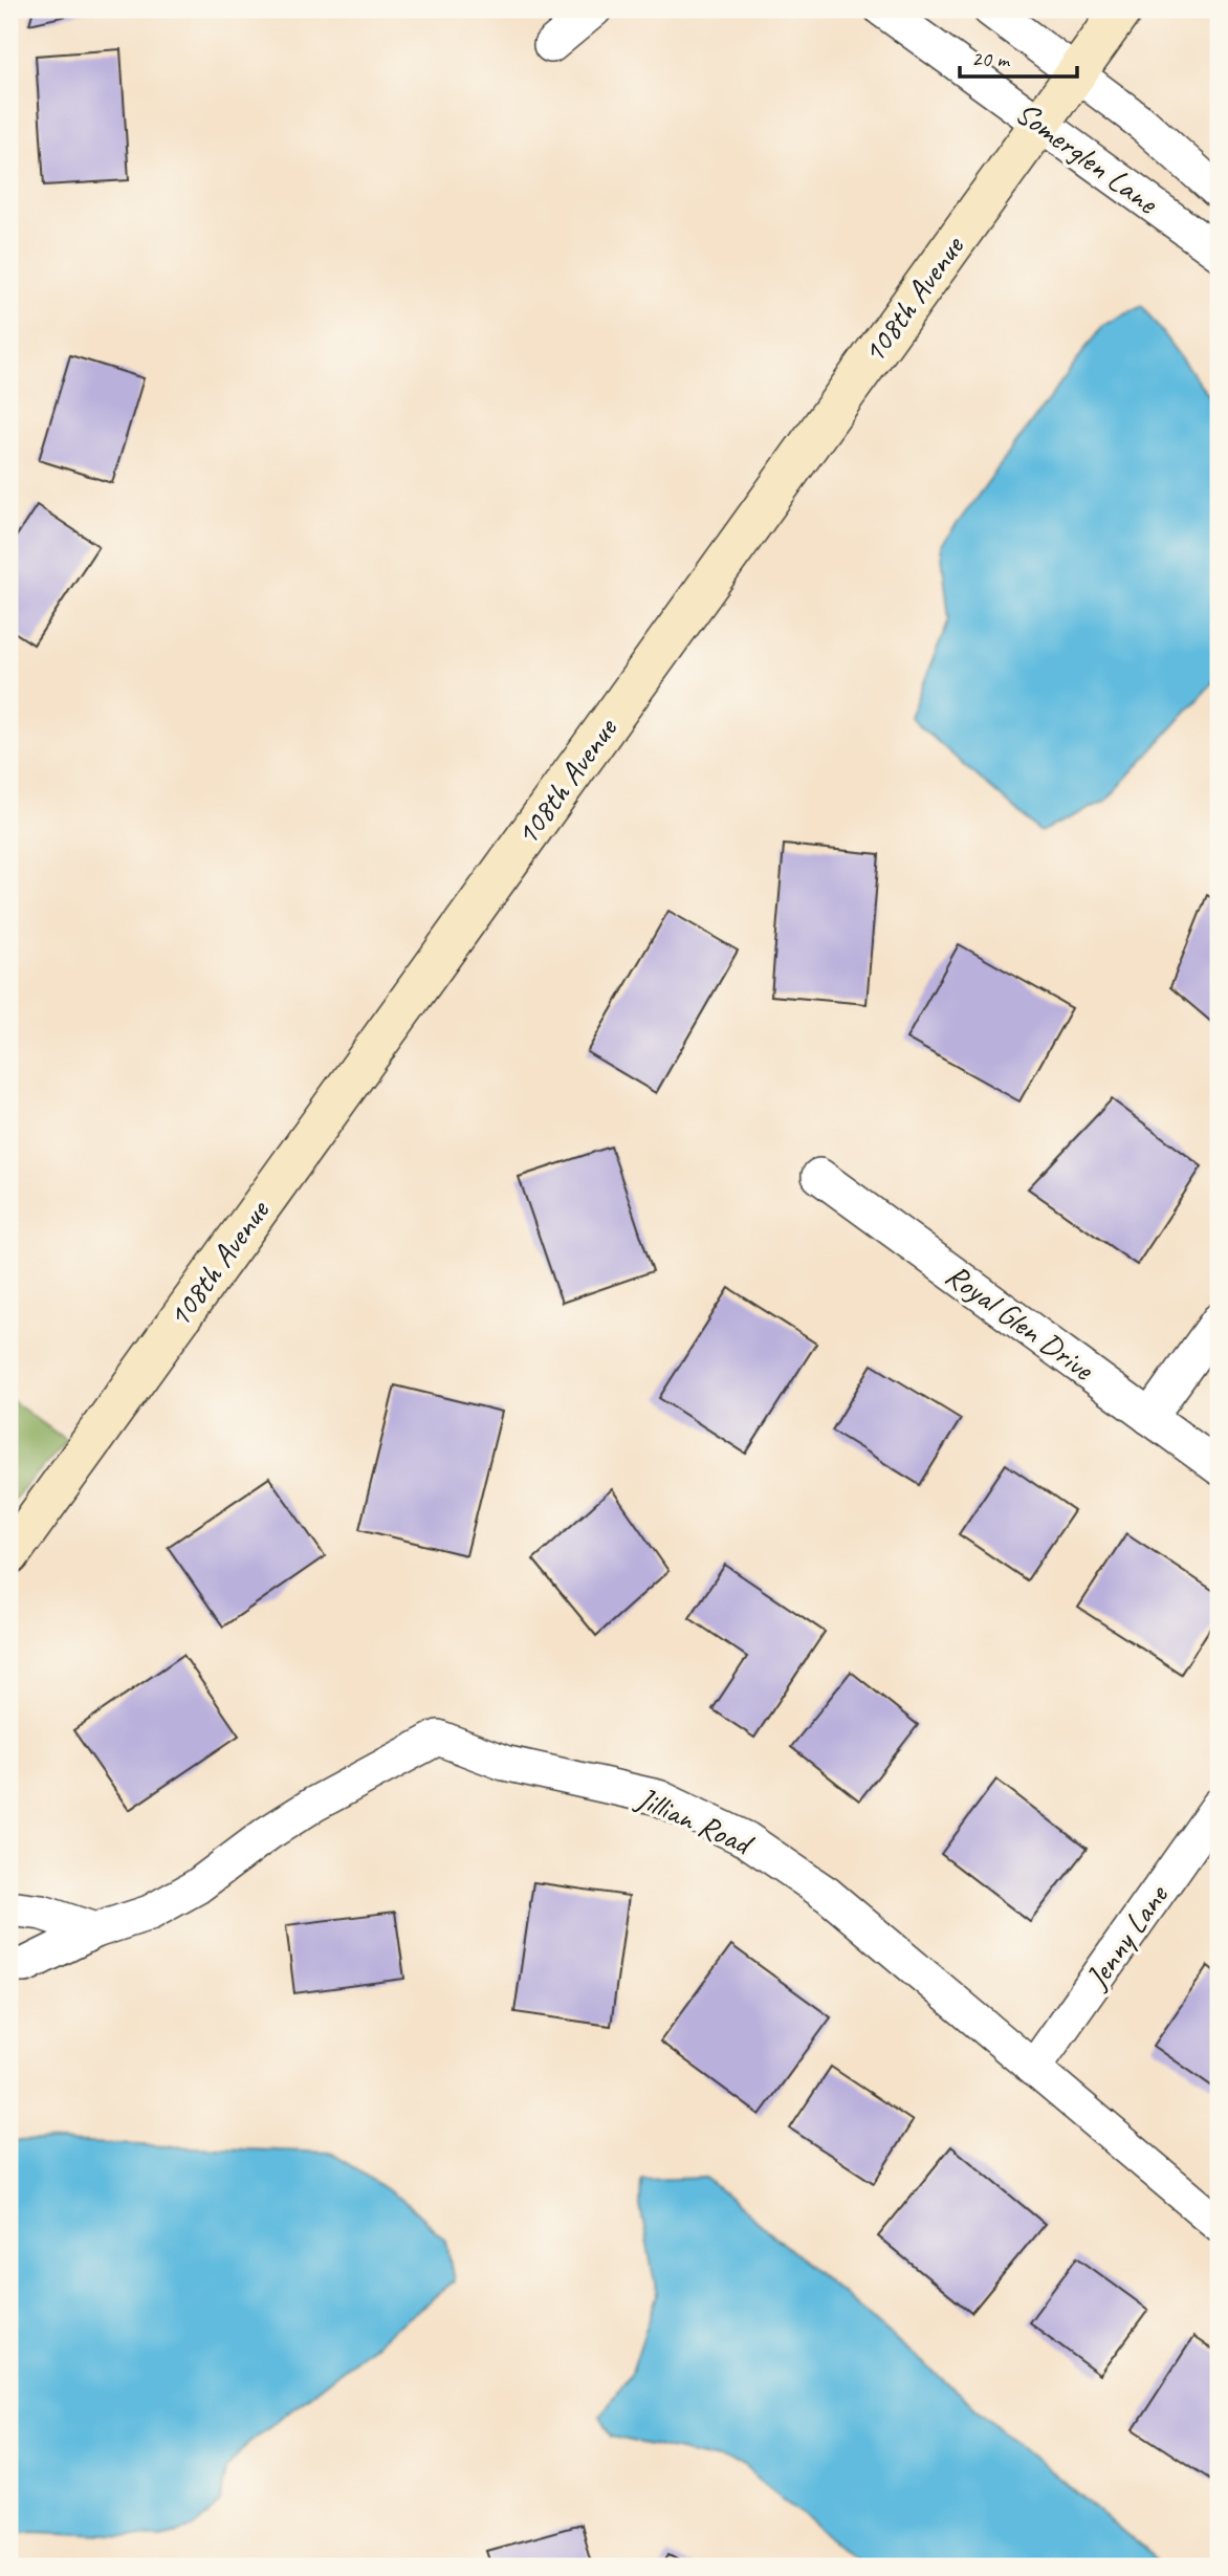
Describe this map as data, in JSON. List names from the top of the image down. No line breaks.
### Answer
{"streets":{"street":["Somerglen Lane","108th Avenue","Royal Glen Drive","Jillian Road","Jenny Lane"]},"crossings":[["Somerglen Lane","108th Avenue"],["Jillian Road","Jenny Lane"]],"scale_bar":"20 m"}
